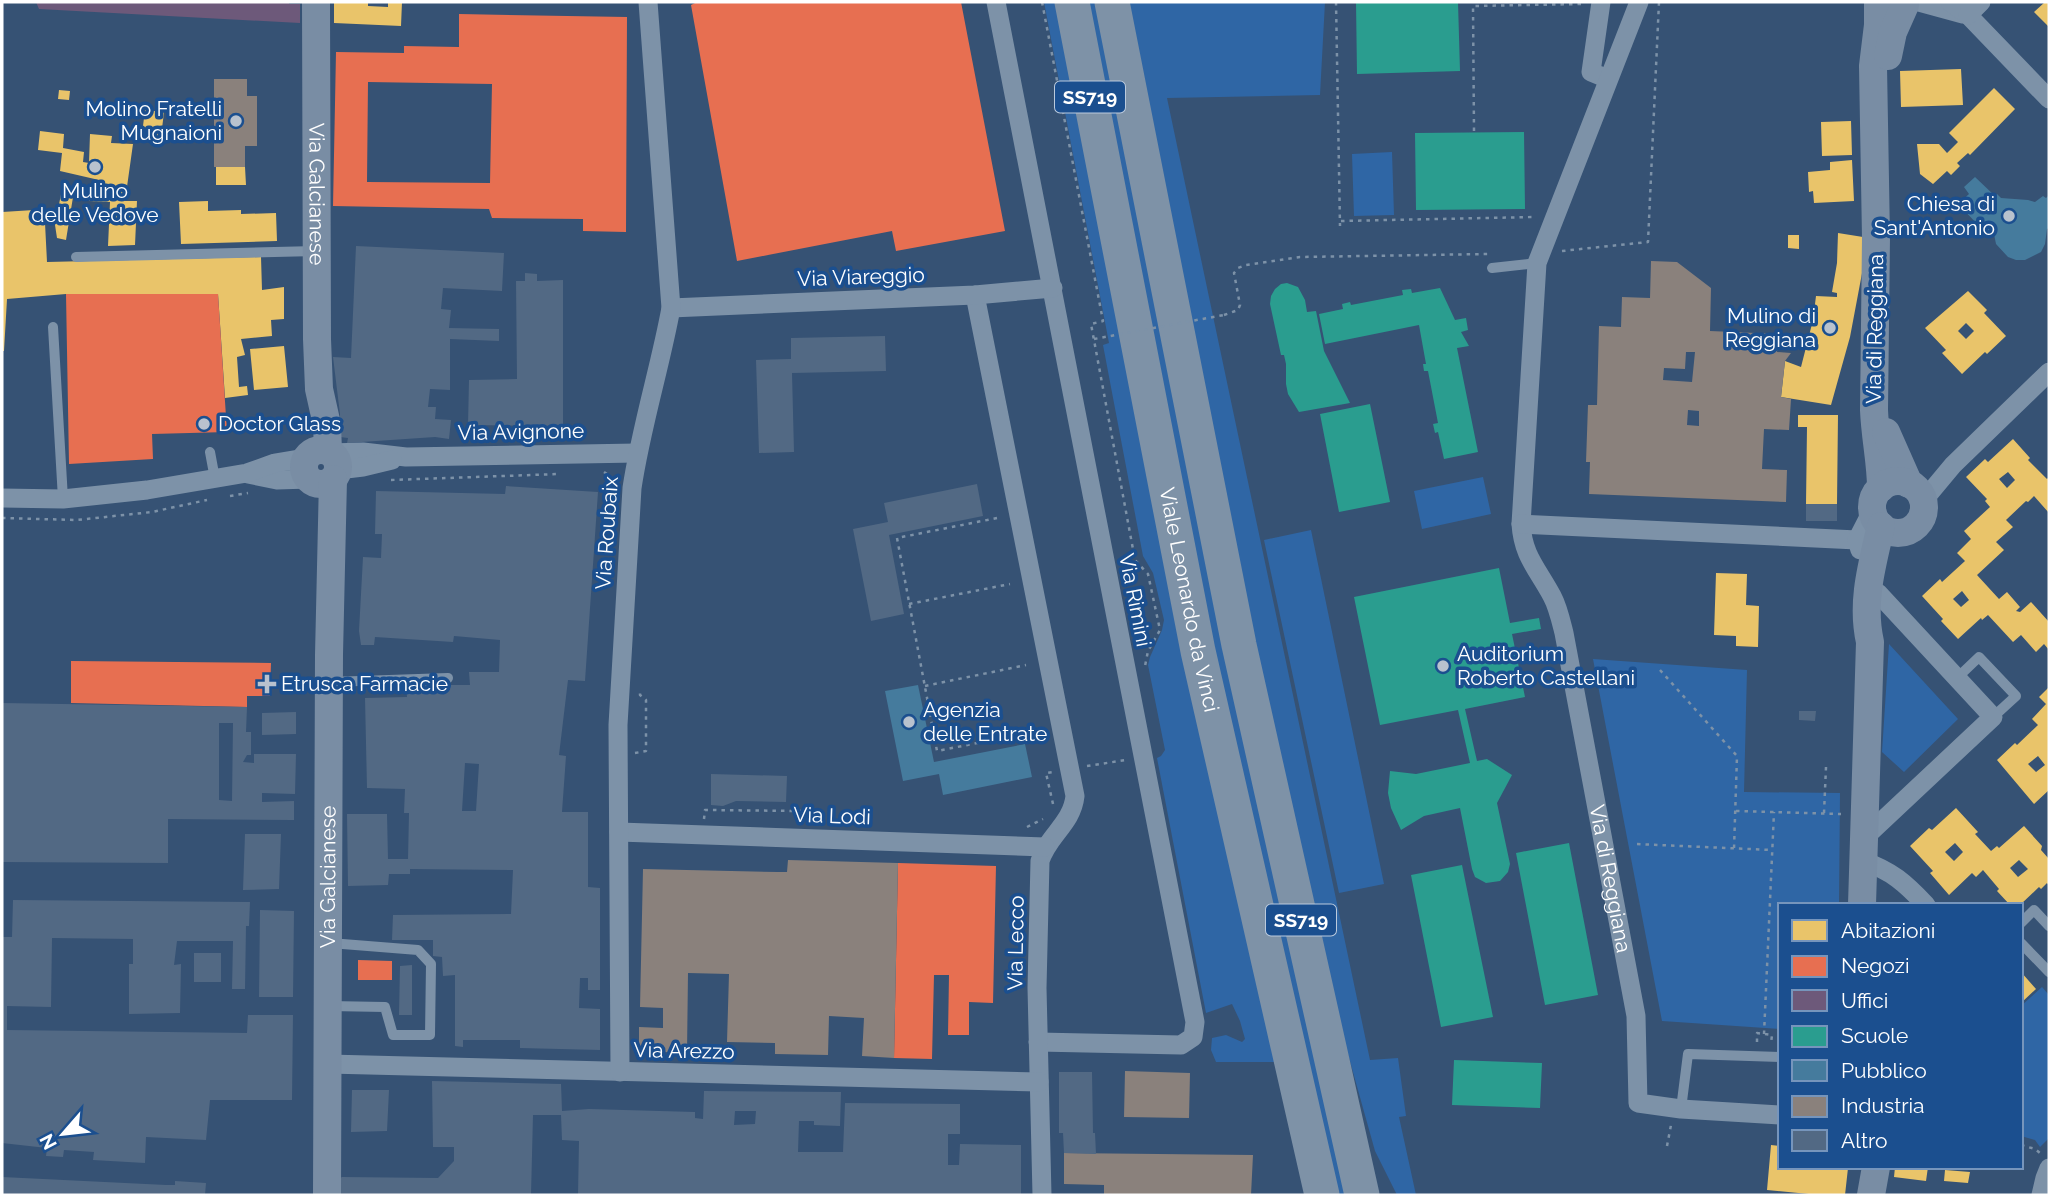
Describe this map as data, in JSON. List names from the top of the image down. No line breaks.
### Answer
{"streets":{"highway":["SS719","Viale Leonardo da Vinci"],"street":["Via Galcianese","Via Viareggio","Via di Reggiana","Via Avignone","Via Roubaix","Via Rimini","Via Lodi","Via Lecco","Via Arezzo"]},"crossings":[["Via Galcianese","Via Avignone"],["Via Galcianese","Via Arezzo"],["Via Viareggio","Via Roubaix"],["Via Viareggio","Via Rimini"],["Via Avignone","Via Roubaix"],["Via Roubaix","Via Lodi"],["Via Roubaix","Via Arezzo"],["Via Rimini","Via Lecco"],["Via Lodi","Via Lecco"],["Via Lecco","Via Arezzo"]],"places":{"other":["Molino Fratelli Mugnaioni","Mulino delle Vedove","Chiesa di Sant'Antonio","Mulino di Reggiana","Doctor Glass","Auditorium Roberto Castellani","Agenzia delle Entrate"],"health":["Etrusca Farmacie"]},"legend":["Abitazioni","Negozi","Uffici","Scuole","Pubblico","Industria","Altro"],"north":"bottom left"}
